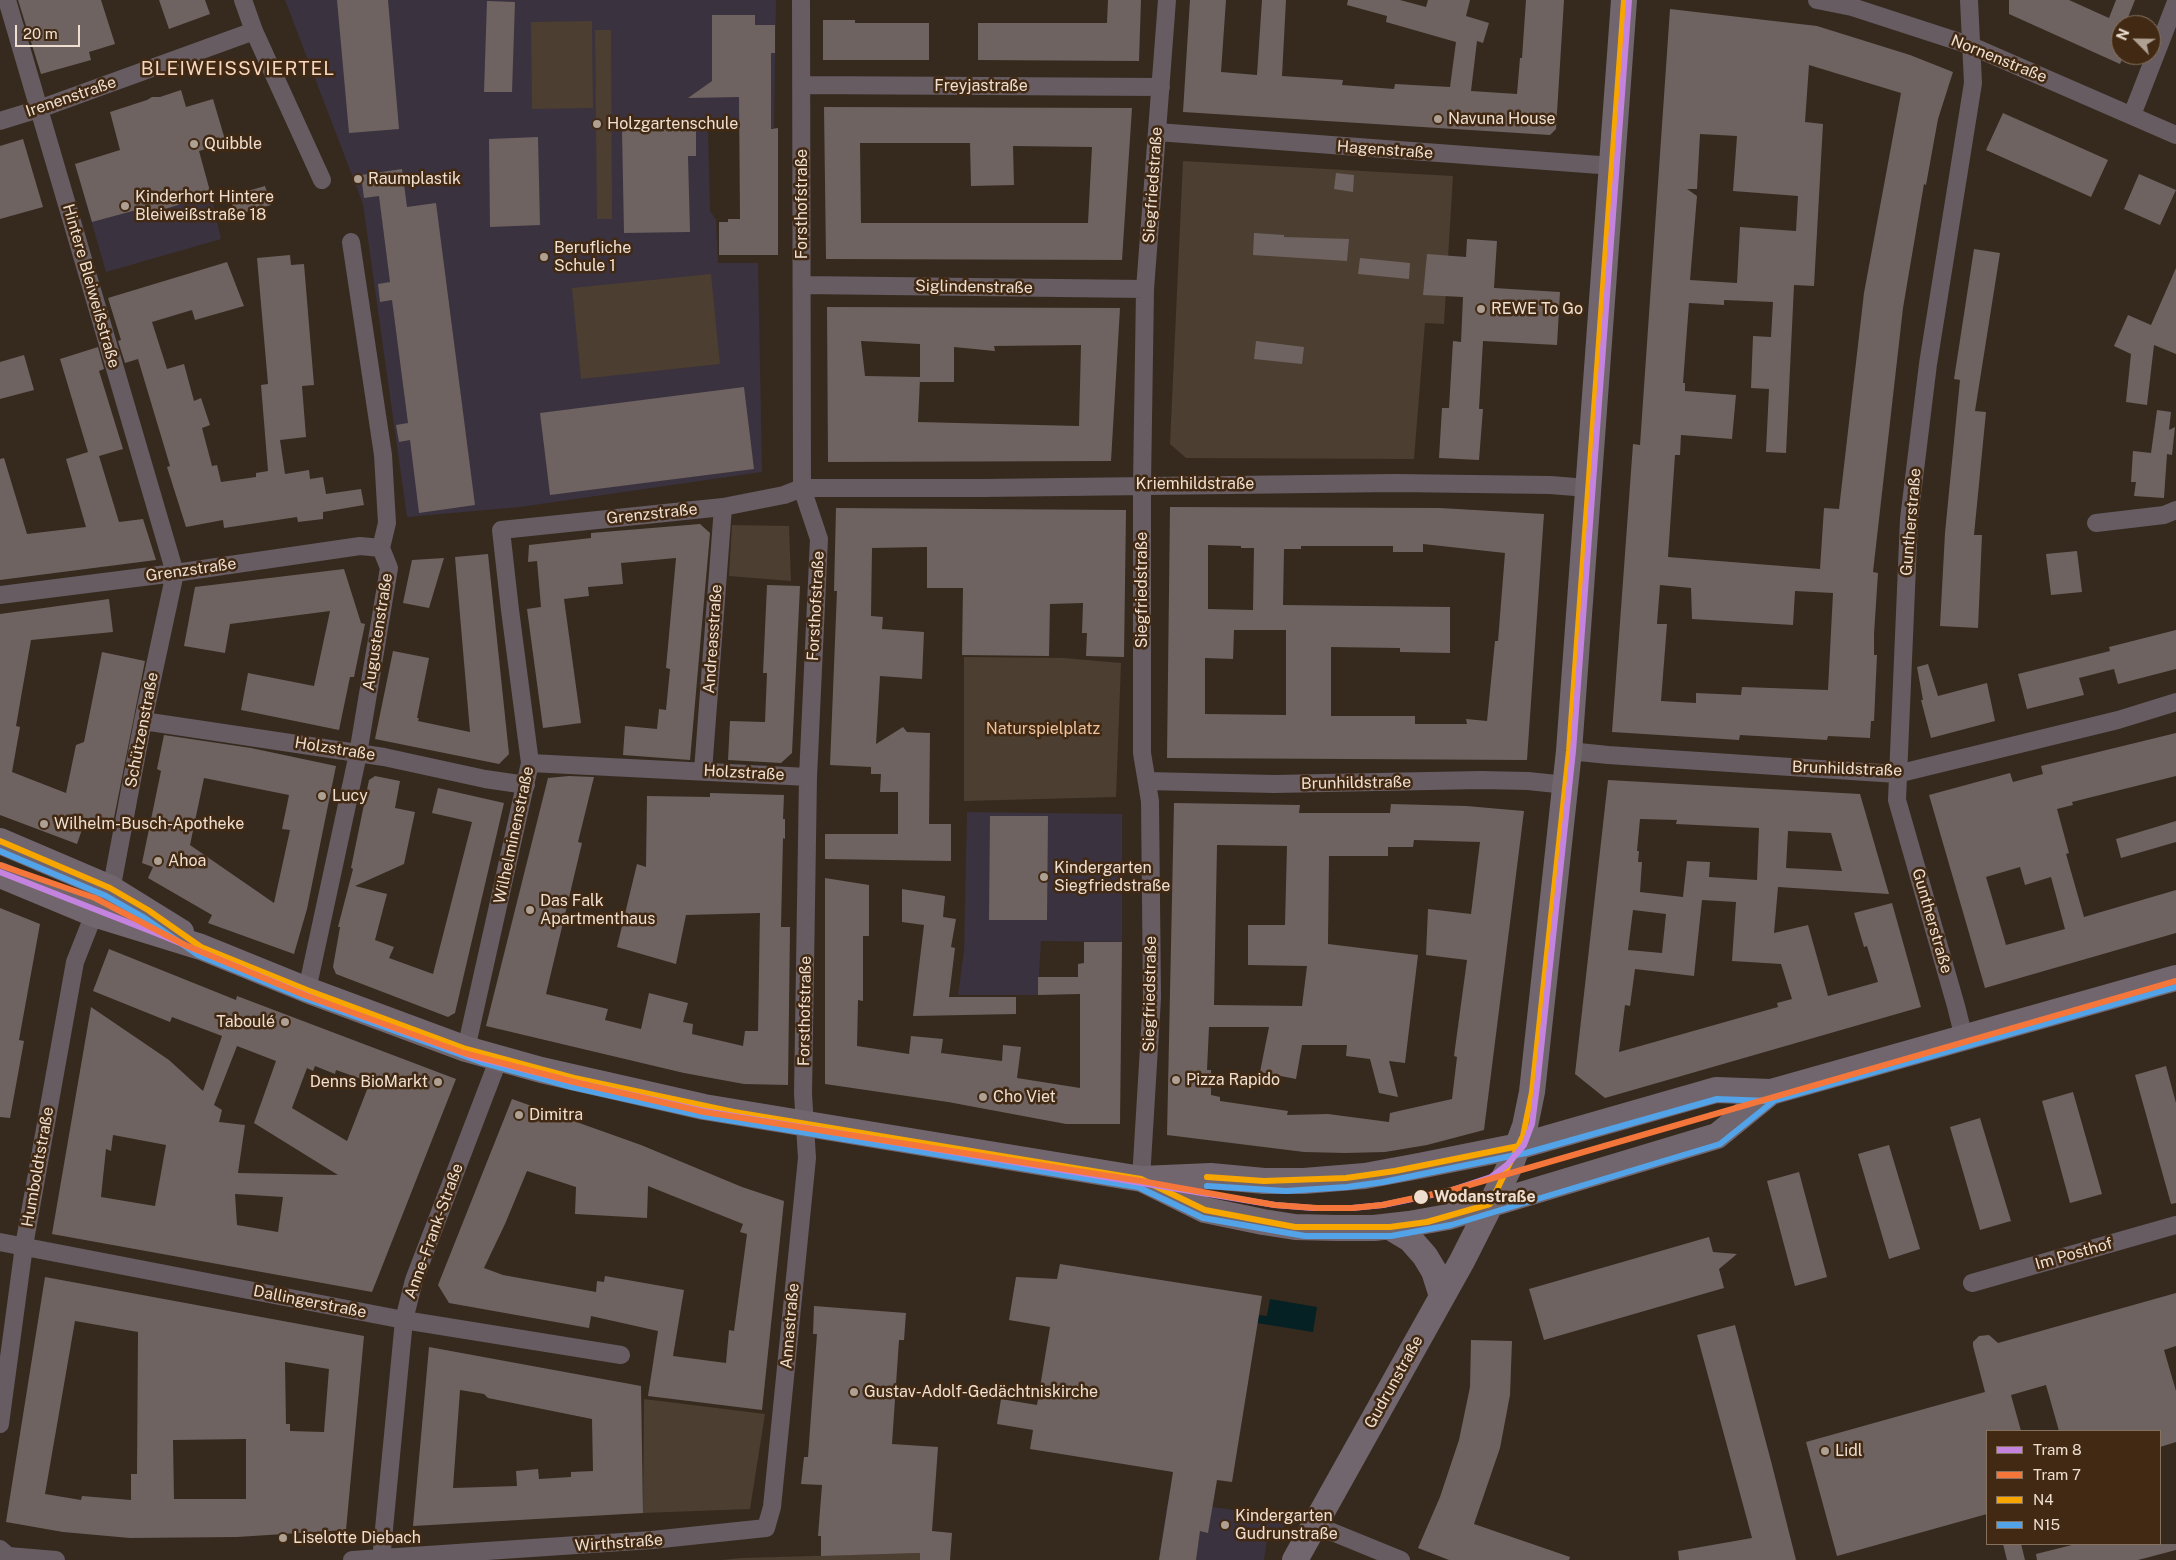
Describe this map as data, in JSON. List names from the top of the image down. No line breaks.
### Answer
{"streets":{"main road":["Gudrunstraße"],"street":["Nornenstraße","Freyjastraße","Irenenstraße","Hagenstraße","Siegfriedstraße","Forsthofstraße","Hintere Bleiweißstraße","Siglindenstraße","Kriemhildstraße","Grenzstraße","Guntherstraße","Augustenstraße","Andreasstraße","Schützenstraße","Holzstraße","Brunhildstraße","Wilhelminenstraße","Humboldtstraße","Anne-Frank-Straße","Im Posthof","Dallingerstraße","Annastraße","Wirthstraße"]},"crossings":[["Nornenstraße","Guntherstraße"],["Freyjastraße","Siegfriedstraße"],["Freyjastraße","Forsthofstraße"],["Irenenstraße","Hintere Bleiweißstraße"],["Hagenstraße","Siegfriedstraße"],["Siegfriedstraße","Siglindenstraße"],["Siegfriedstraße","Kriemhildstraße"],["Siegfriedstraße","Brunhildstraße"],["Forsthofstraße","Siglindenstraße"],["Forsthofstraße","Kriemhildstraße"],["Forsthofstraße","Grenzstraße"],["Forsthofstraße","Holzstraße"],["Forsthofstraße","Annastraße"],["Hintere Bleiweißstraße","Grenzstraße"],["Hintere Bleiweißstraße","Schützenstraße"],["Kriemhildstraße","Grenzstraße"],["Grenzstraße","Augustenstraße"],["Grenzstraße","Andreasstraße"],["Grenzstraße","Schützenstraße"],["Grenzstraße","Wilhelminenstraße"],["Guntherstraße","Brunhildstraße"],["Augustenstraße","Holzstraße"],["Andreasstraße","Holzstraße"],["Schützenstraße","Holzstraße"],["Holzstraße","Wilhelminenstraße"],["Humboldtstraße","Dallingerstraße"],["Anne-Frank-Straße","Dallingerstraße"],["Anne-Frank-Straße","Wirthstraße"],["Annastraße","Wirthstraße"]],"districts":["BLEIWEISSVIERTEL"],"parks":["Naturspielplatz"],"places":["Navuna House","Holzgartenschule","Quibble","Raumplastik","Kinderhort Hintere Bleiweißstraße 18","Berufliche Schule 1","REWE To Go","Lucy","Wilhelm-Busch-Apotheke","Ahoa","Kindergarten Siegfriedstraße","Das Falk Apartmenthaus","Taboulé","Pizza Rapido","Denns BioMarkt","Cho Viet","Dimitra","Wodanstraße","Gustav-Adolf-Gedächtniskirche","Lidl","Kindergarten Gudrunstraße","Liselotte Diebach"],"lines":["tram line 8","transit line N4","transit line N15","tram line 7"],"legend":["Tram 8","Tram 7","N4","N15"],"scale_bar":"20 m","north":"top left"}
